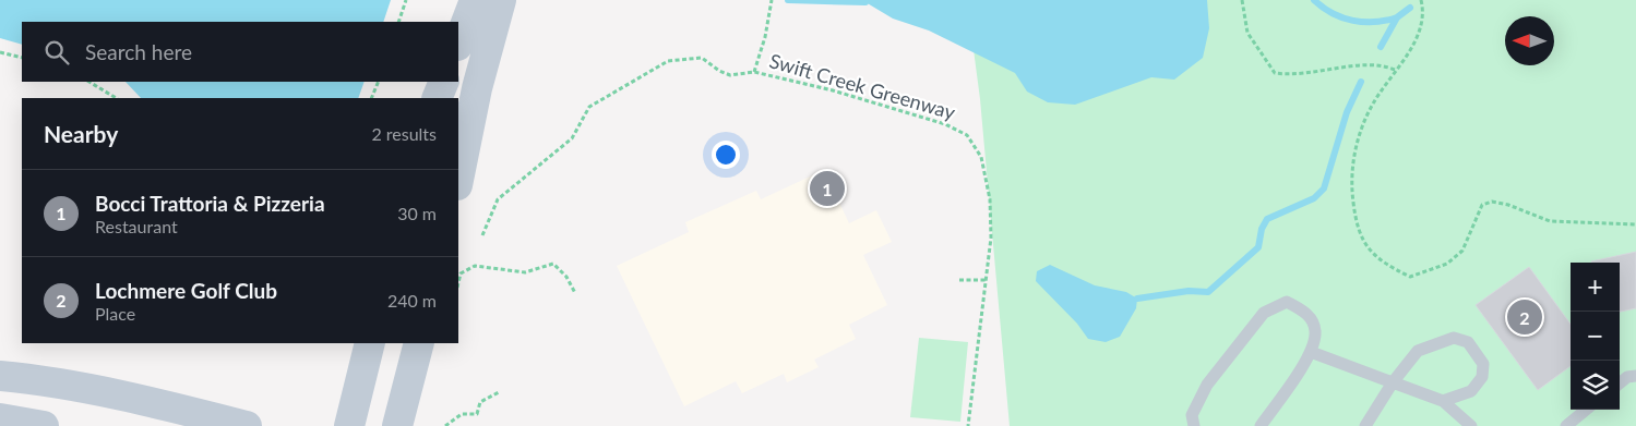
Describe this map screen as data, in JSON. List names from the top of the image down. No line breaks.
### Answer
{"streets":{"path":["Swift Creek Greenway"]},"north":"left","page":{"search":"Search here","heading":["Nearby","2 results"],"pins":["1","2"],"list":[{"mark":"1","name":"Bocci Trattoria & Pizzeria","note":"Restaurant","value":"30 m"},{"mark":"2","name":"Lochmere Golf Club","note":"Place","value":"240 m"}],"map_buttons":["+","−"]}}
